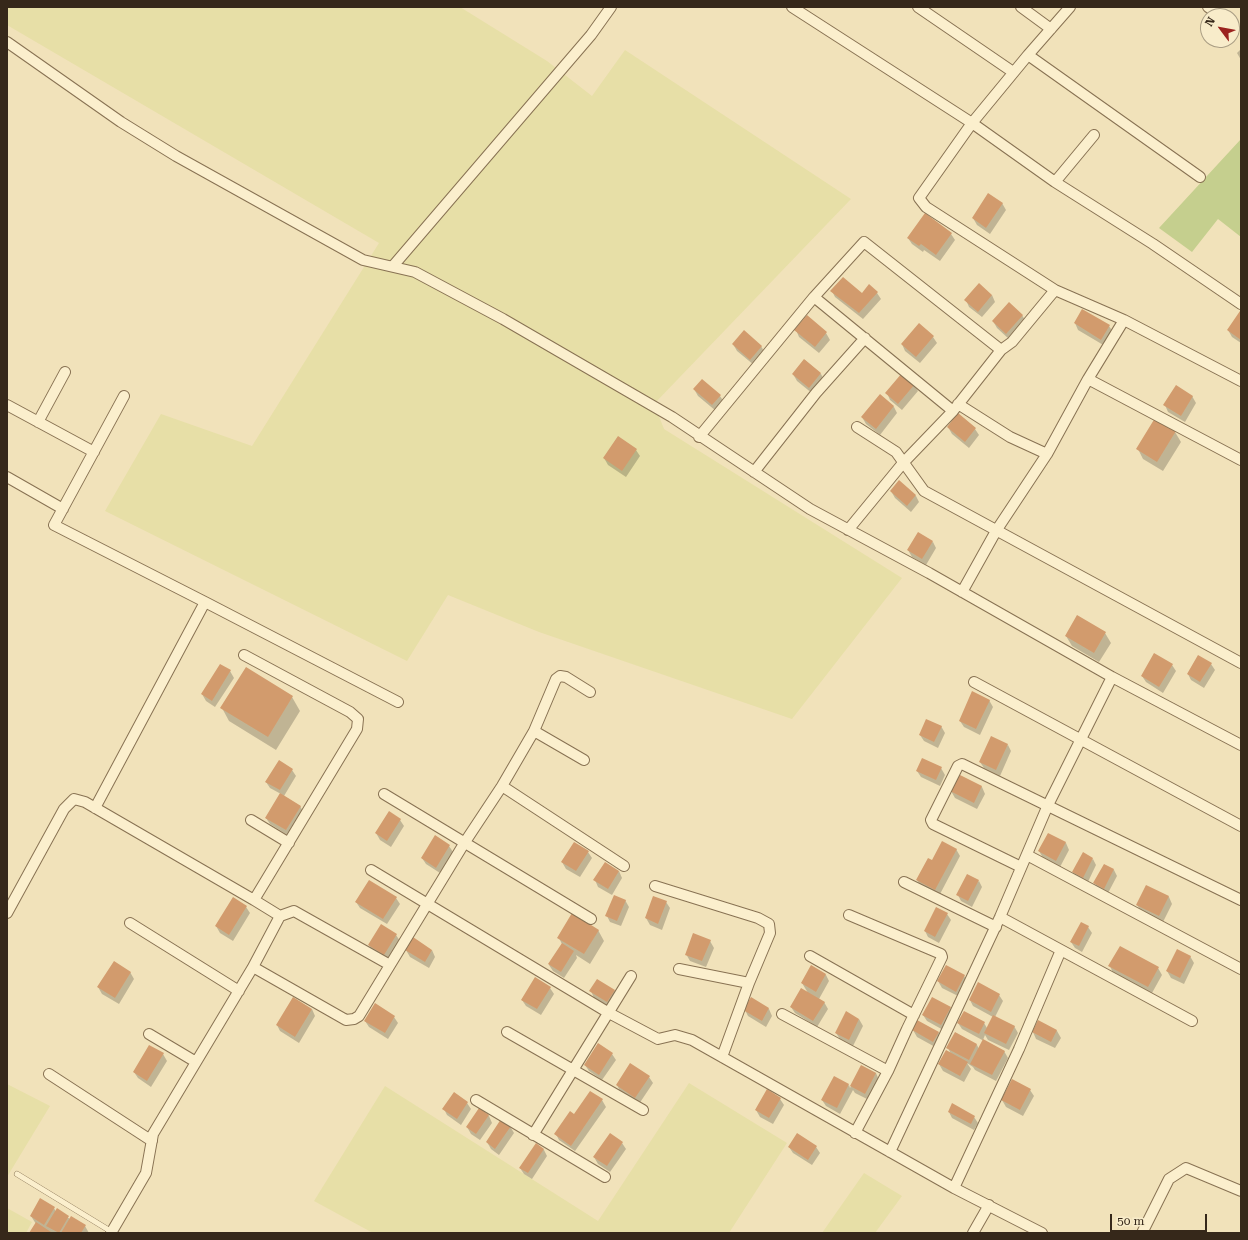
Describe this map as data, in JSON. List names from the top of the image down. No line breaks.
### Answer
{"scale_bar":"50 m","north":"top left"}
